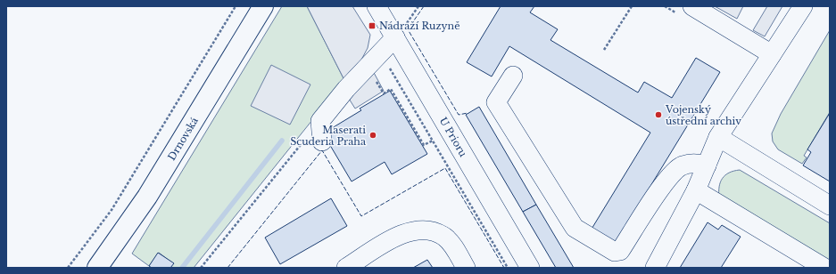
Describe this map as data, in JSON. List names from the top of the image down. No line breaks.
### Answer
{"streets":{"main road":["Drnovská"],"street":["U Prioru"]},"places":{"transit":["Nádraží Ruzyně"],"other":["Vojenský ústřední archiv","Maserati Scuderia Praha"]}}
